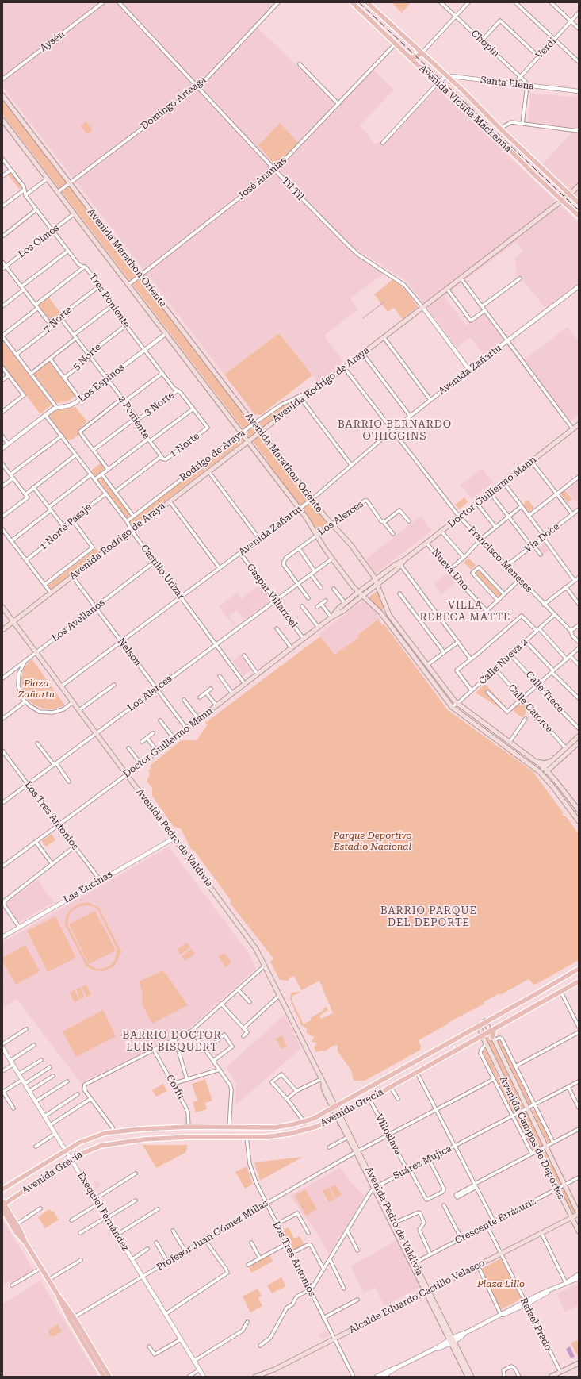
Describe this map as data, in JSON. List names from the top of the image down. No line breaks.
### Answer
{"streets":{"main road":["Avenida Vicuña Mackenna","Avenida Marathon Oriente","Avenida Rodrigo de Araya","Doctor Guillermo Mann","Avenida Pedro de Valdivia","Avenida Grecia","Avenida Campos de Deportes","Alcalde Eduardo Castillo Velasco"],"street":["Aysén","Chopin","Verdi","Santa Elena","Domingo Arteaga","José Ananías","Til Til","Los Olmos","Tres Poniente","7 Norte","5 Norte","Avenida Zañartu","Los Espinos","3 Norte","2 Poniente","1 Norte","Rodrigo de Araya","Los Alerces","1 Norte Pasaje","Vía Doce","Francisco Meneses","Nueva Uno","Castillo Urizar","Gaspar Villarroel","Los Avellanos","Nelson","Calle Nueva 2","Calle Trece","Calle Catorce","Los Tres Antonios","Las Encinas","Corfu","Villoslava","Suárez Mujica","Exequiel Fernández","Crescente Errázuriz","Profesor Juan Gómez Millas","Rafael Prado"]},"crossings":[["Chopin","Verdi"],["Chopin","Santa Elena"],["Verdi","Santa Elena"],["Santa Elena","Avenida Vicuña Mackenna"],["Domingo Arteaga","Til Til"],["Domingo Arteaga","Avenida Marathon Oriente"],["Avenida Vicuña Mackenna","José Ananías"],["Avenida Vicuña Mackenna","Avenida Rodrigo de Araya"],["José Ananías","Til Til"],["José Ananías","Avenida Marathon Oriente"],["Til Til","Avenida Zañartu"],["Til Til","Avenida Rodrigo de Araya"],["Los Olmos","Avenida Marathon Oriente"],["Los Olmos","Tres Poniente"],["Avenida Marathon Oriente","Avenida Zañartu"],["Avenida Marathon Oriente","Los Espinos"],["Avenida Marathon Oriente","Avenida Rodrigo de Araya"],["Avenida Marathon Oriente","Rodrigo de Araya"],["Avenida Marathon Oriente","Doctor Guillermo Mann"],["Avenida Marathon Oriente","Los Alerces"],["Avenida Marathon Oriente","Calle Nueva 2"],["Tres Poniente","7 Norte"],["Tres Poniente","5 Norte"],["Tres Poniente","Los Espinos"],["Tres Poniente","3 Norte"],["Tres Poniente","1 Norte"],["7 Norte","2 Poniente"],["5 Norte","2 Poniente"],["Avenida Zañartu","Francisco Meneses"],["Avenida Zañartu","Castillo Urizar"],["Avenida Zañartu","Gaspar Villarroel"],["Avenida Zañartu","Nelson"],["Avenida Zañartu","Avenida Pedro de Valdivia"],["Los Espinos","2 Poniente"],["Los Espinos","Castillo Urizar"],["Avenida Rodrigo de Araya","Rodrigo de Araya"],["Avenida Rodrigo de Araya","Francisco Meneses"],["Avenida Rodrigo de Araya","Castillo Urizar"],["Avenida Rodrigo de Araya","Nelson"],["Avenida Rodrigo de Araya","Avenida Pedro de Valdivia"],["3 Norte","2 Poniente"],["2 Poniente","1 Norte"],["Rodrigo de Araya","Castillo Urizar"],["Doctor Guillermo Mann","Francisco Meneses"],["Doctor Guillermo Mann","Nueva Uno"],["Doctor Guillermo Mann","Castillo Urizar"],["Doctor Guillermo Mann","Gaspar Villarroel"],["Doctor Guillermo Mann","Nelson"],["Doctor Guillermo Mann","Los Tres Antonios"],["Doctor Guillermo Mann","Avenida Pedro de Valdivia"],["Los Alerces","Castillo Urizar"],["Los Alerces","Gaspar Villarroel"],["Los Alerces","Nelson"],["Los Alerces","Los Tres Antonios"],["Los Alerces","Avenida Pedro de Valdivia"],["1 Norte Pasaje","Castillo Urizar"],["Vía Doce","Francisco Meneses"],["Francisco Meneses","Calle Nueva 2"],["Castillo Urizar","Los Avellanos"],["Los Avellanos","Nelson"],["Los Avellanos","Avenida Pedro de Valdivia"],["Calle Nueva 2","Calle Trece"],["Calle Nueva 2","Calle Catorce"],["Los Tres Antonios","Las Encinas"],["Los Tres Antonios","Avenida Grecia"],["Los Tres Antonios","Suárez Mujica"],["Los Tres Antonios","Profesor Juan Gómez Millas"],["Los Tres Antonios","Alcalde Eduardo Castillo Velasco"],["Avenida Pedro de Valdivia","Las Encinas"],["Avenida Pedro de Valdivia","Avenida Grecia"],["Avenida Pedro de Valdivia","Suárez Mujica"],["Avenida Pedro de Valdivia","Crescente Errázuriz"],["Avenida Pedro de Valdivia","Profesor Juan Gómez Millas"],["Avenida Pedro de Valdivia","Alcalde Eduardo Castillo Velasco"],["Corfu","Avenida Grecia"],["Avenida Grecia","Villoslava"],["Avenida Grecia","Avenida Campos de Deportes"],["Avenida Grecia","Exequiel Fernández"],["Villoslava","Suárez Mujica"],["Villoslava","Profesor Juan Gómez Millas"],["Avenida Campos de Deportes","Suárez Mujica"],["Avenida Campos de Deportes","Crescente Errázuriz"],["Avenida Campos de Deportes","Profesor Juan Gómez Millas"],["Avenida Campos de Deportes","Alcalde Eduardo Castillo Velasco"],["Exequiel Fernández","Profesor Juan Gómez Millas"],["Crescente Errázuriz","Rafael Prado"],["Alcalde Eduardo Castillo Velasco","Rafael Prado"]],"districts":["BARRIO BERNARDO O'HIGGINS","VILLA REBECA MATTE","BARRIO PARQUE DEL DEPORTE","BARRIO DOCTOR LUIS BISQUERT"],"parks":["Plaza Zañartu","Parque Deportivo Estadio Nacional","Plaza Lillo"]}
